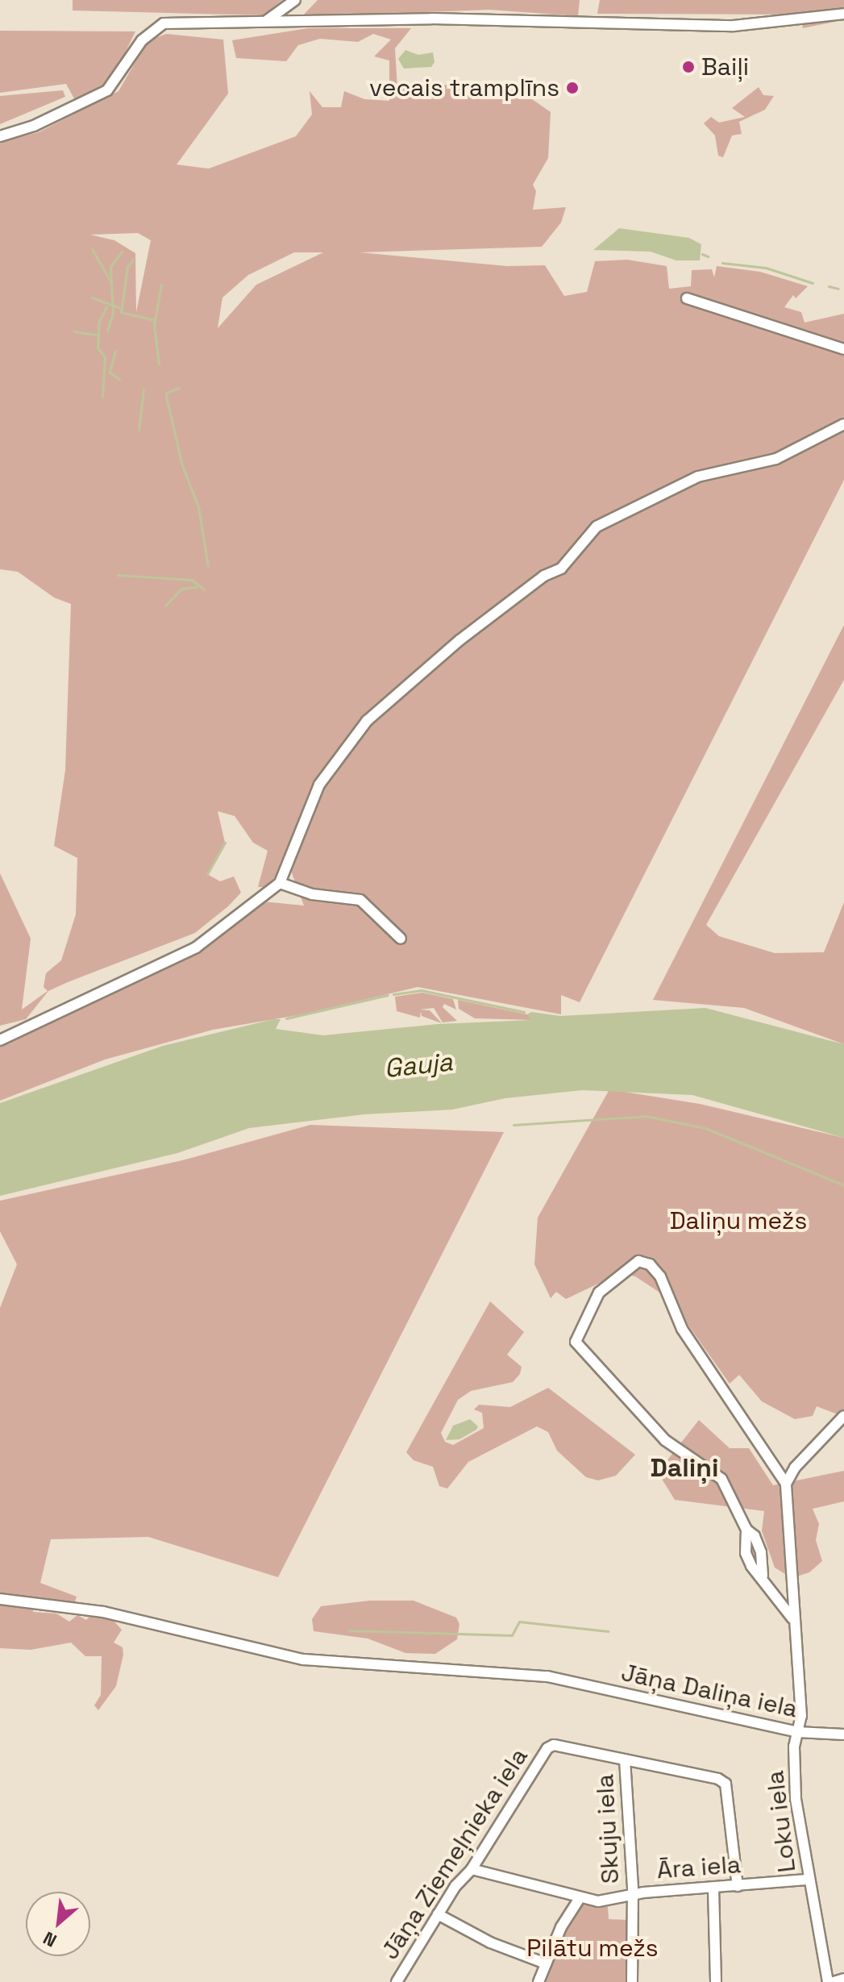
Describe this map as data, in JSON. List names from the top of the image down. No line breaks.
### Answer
{"streets":{"street":["Jāņa Daliņa iela","Loku iela","Skuju iela","Jāņa Ziemeļnieka iela","Āra iela"]},"crossings":[["Jāņa Daliņa iela","Loku iela"],["Loku iela","Āra iela"],["Skuju iela","Jāņa Ziemeļnieka iela"],["Skuju iela","Āra iela"],["Jāņa Ziemeļnieka iela","Āra iela"]],"districts":["Daliņi"],"water":["Gauja"],"parks":["Daliņu mežs","Pilātu mežs"],"places":["Baiļi","vecais tramplīns"],"north":"bottom left"}
